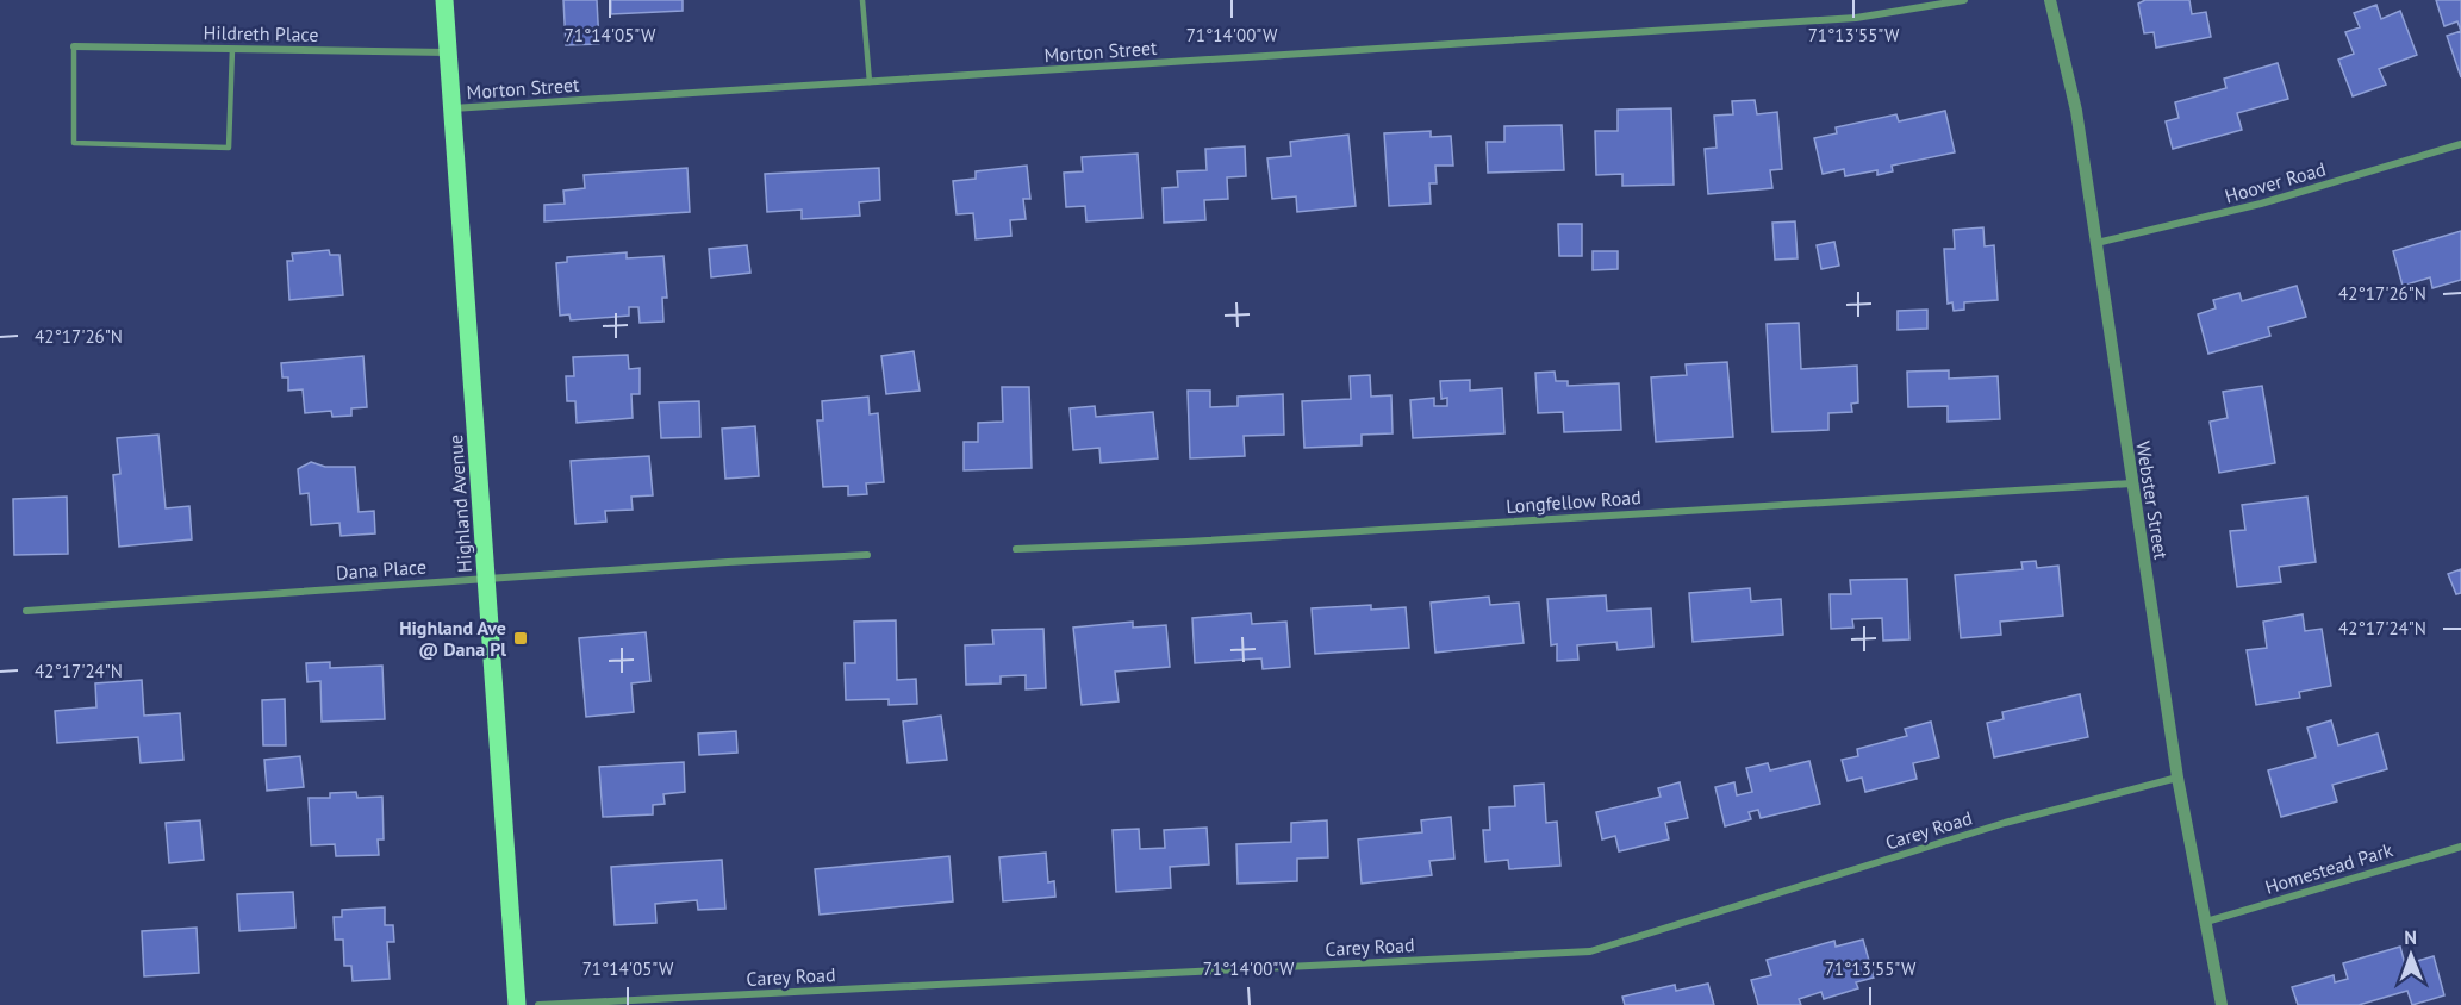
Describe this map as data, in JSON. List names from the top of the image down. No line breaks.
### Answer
{"streets":{"main road":["Highland Avenue"],"street":["Hildreth Place","Morton Street","Hoover Road","Webster Street","Longfellow Road","Dana Place","Carey Road","Homestead Park"]},"crossings":[["Hildreth Place","Highland Avenue"],["Morton Street","Highland Avenue"],["Hoover Road","Webster Street"],["Webster Street","Longfellow Road"],["Webster Street","Carey Road"],["Webster Street","Homestead Park"],["Highland Avenue","Dana Place"]],"places":{"transit":["Highland Ave @ Dana Pl"]},"north":"top","coordinates":["71°14'05\"W","71°14'00\"W","71°13'55\"W","42°17'26\"N","42°17'24\"N"]}
